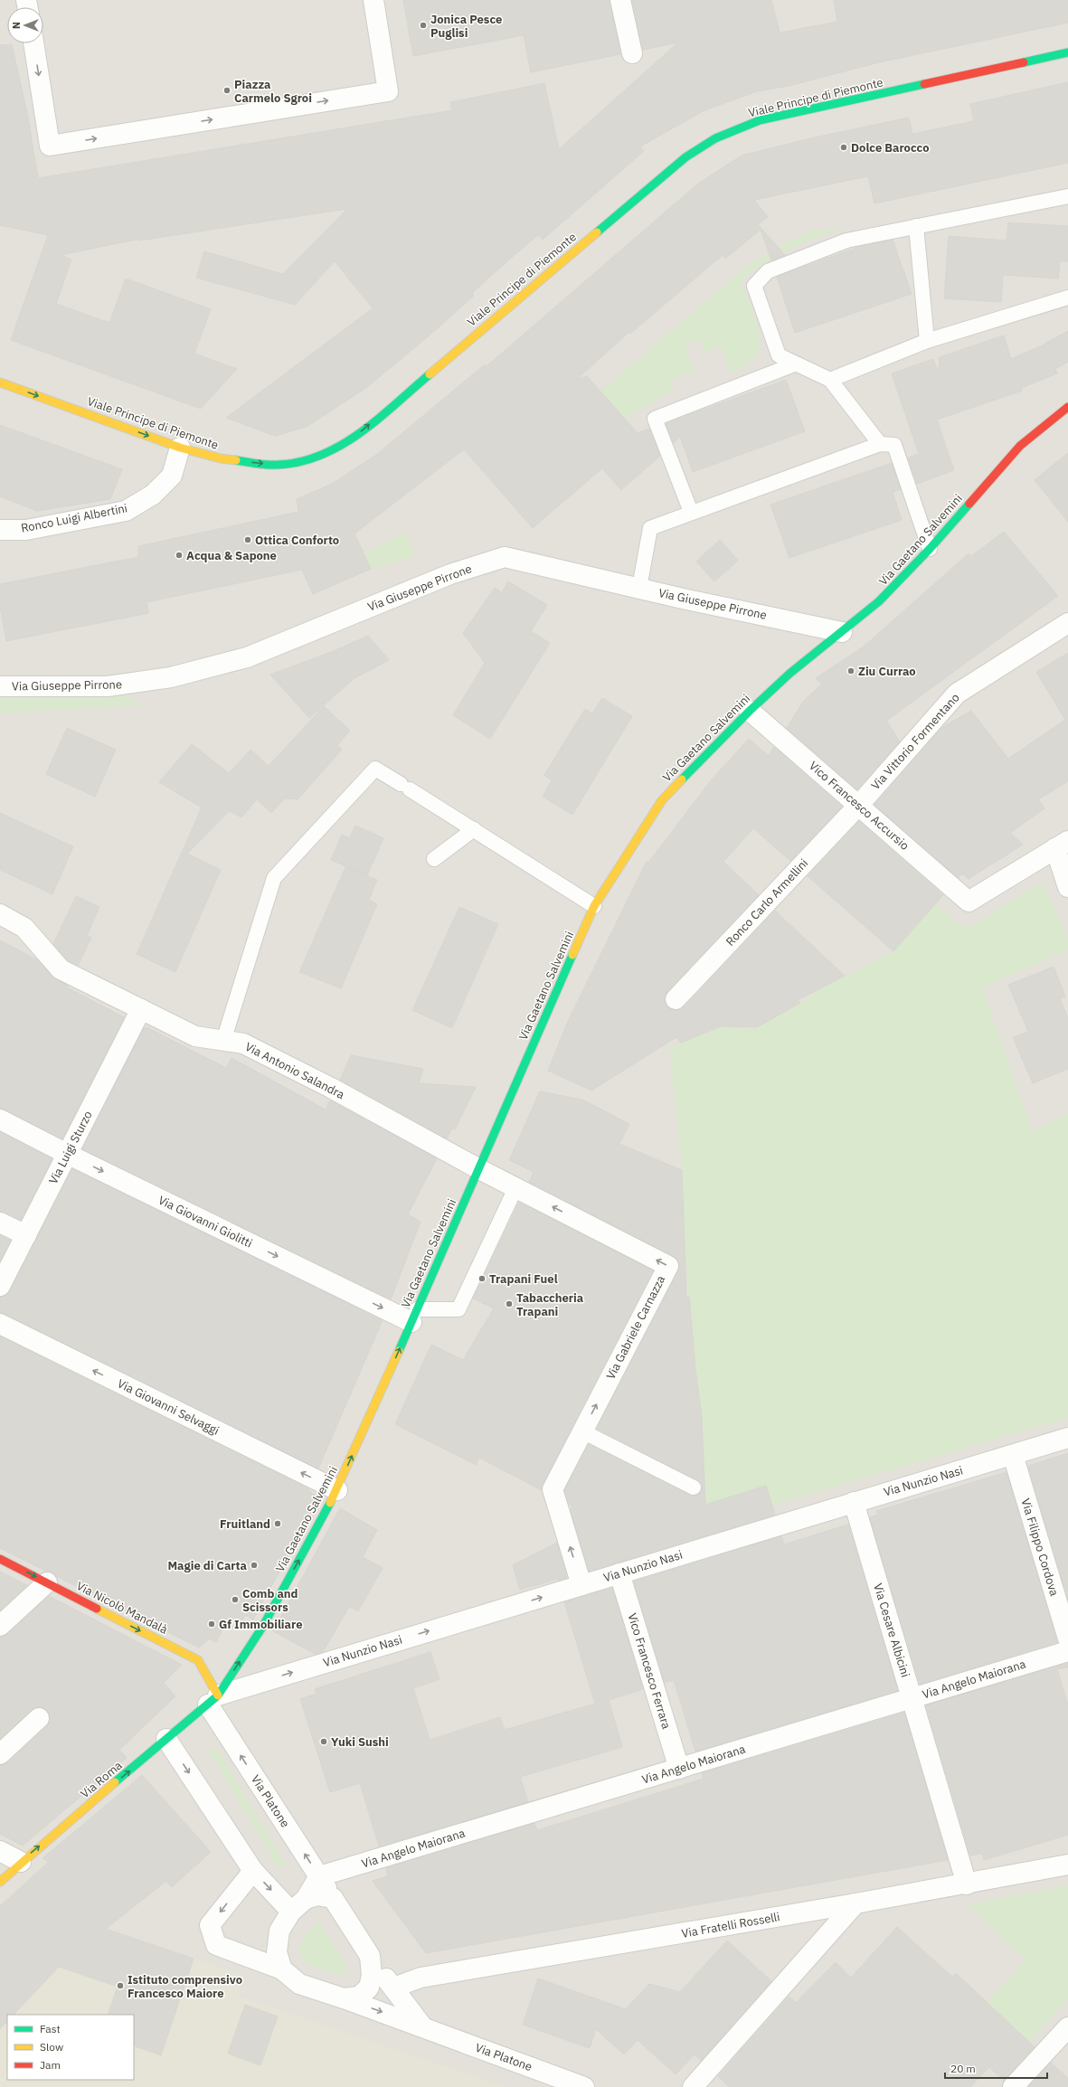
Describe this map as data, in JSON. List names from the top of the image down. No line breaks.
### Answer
{"streets":{"main road":["Viale Principe di Piemonte","Via Gaetano Salvemini","Via Nicolò Mandalà","Via Roma"],"street":["Ronco Luigi Albertini","Via Giuseppe Pirrone","Via Vittorio Formentano","Vico Francesco Accursio","Ronco Carlo Armellini","Via Antonio Salandra","Via Luigi Sturzo","Via Giovanni Giolitti","Via Gabriele Carnazza","Via Giovanni Selvaggi","Via Nunzio Nasi","Via Filippo Cordova","Via Cesare Albicini","Vico Francesco Ferrara","Via Angelo Maiorana","Via Platone","Via Fratelli Rosselli"]},"crossings":[["Viale Principe di Piemonte","Ronco Luigi Albertini"],["Via Gaetano Salvemini","Via Giuseppe Pirrone"],["Via Gaetano Salvemini","Vico Francesco Accursio"],["Via Gaetano Salvemini","Via Antonio Salandra"],["Via Gaetano Salvemini","Via Giovanni Giolitti"],["Via Gaetano Salvemini","Via Gabriele Carnazza"],["Via Gaetano Salvemini","Via Giovanni Selvaggi"],["Via Gaetano Salvemini","Via Nunzio Nasi"],["Via Gaetano Salvemini","Via Nicolò Mandalà"],["Via Gaetano Salvemini","Via Roma"],["Via Gaetano Salvemini","Via Platone"],["Via Vittorio Formentano","Vico Francesco Accursio"],["Via Vittorio Formentano","Ronco Carlo Armellini"],["Vico Francesco Accursio","Ronco Carlo Armellini"],["Via Antonio Salandra","Via Luigi Sturzo"],["Via Antonio Salandra","Via Gabriele Carnazza"],["Via Luigi Sturzo","Via Giovanni Giolitti"],["Via Gabriele Carnazza","Via Nunzio Nasi"],["Via Nunzio Nasi","Via Filippo Cordova"],["Via Nunzio Nasi","Via Nicolò Mandalà"],["Via Nunzio Nasi","Via Cesare Albicini"],["Via Nunzio Nasi","Vico Francesco Ferrara"],["Via Nunzio Nasi","Via Roma"],["Via Nunzio Nasi","Via Platone"],["Via Nicolò Mandalà","Via Roma"],["Via Nicolò Mandalà","Via Platone"],["Via Cesare Albicini","Via Angelo Maiorana"],["Via Cesare Albicini","Via Fratelli Rosselli"],["Vico Francesco Ferrara","Via Angelo Maiorana"],["Via Angelo Maiorana","Via Platone"],["Via Roma","Via Platone"]],"one_way":["Viale Principe di Piemonte","Via Giovanni Giolitti","Via Giovanni Selvaggi","Via Nunzio Nasi","Via Nicolò Mandalà","Via Roma"],"places":["Jonica Pesce Puglisi","Piazza Carmelo Sgroi","Dolce Barocco","Ottica Conforto","Acqua & Sapone","Ziu Currao","Trapani Fuel","Tabaccheria Trapani","Fruitland","Magie di Carta","Comb and Scissors","Gf Immobiliare","Yuki Sushi","Istituto comprensivo Francesco Maiore"],"legend":["Fast","Slow","Jam"],"scale_bar":"20 m","north":"left"}
